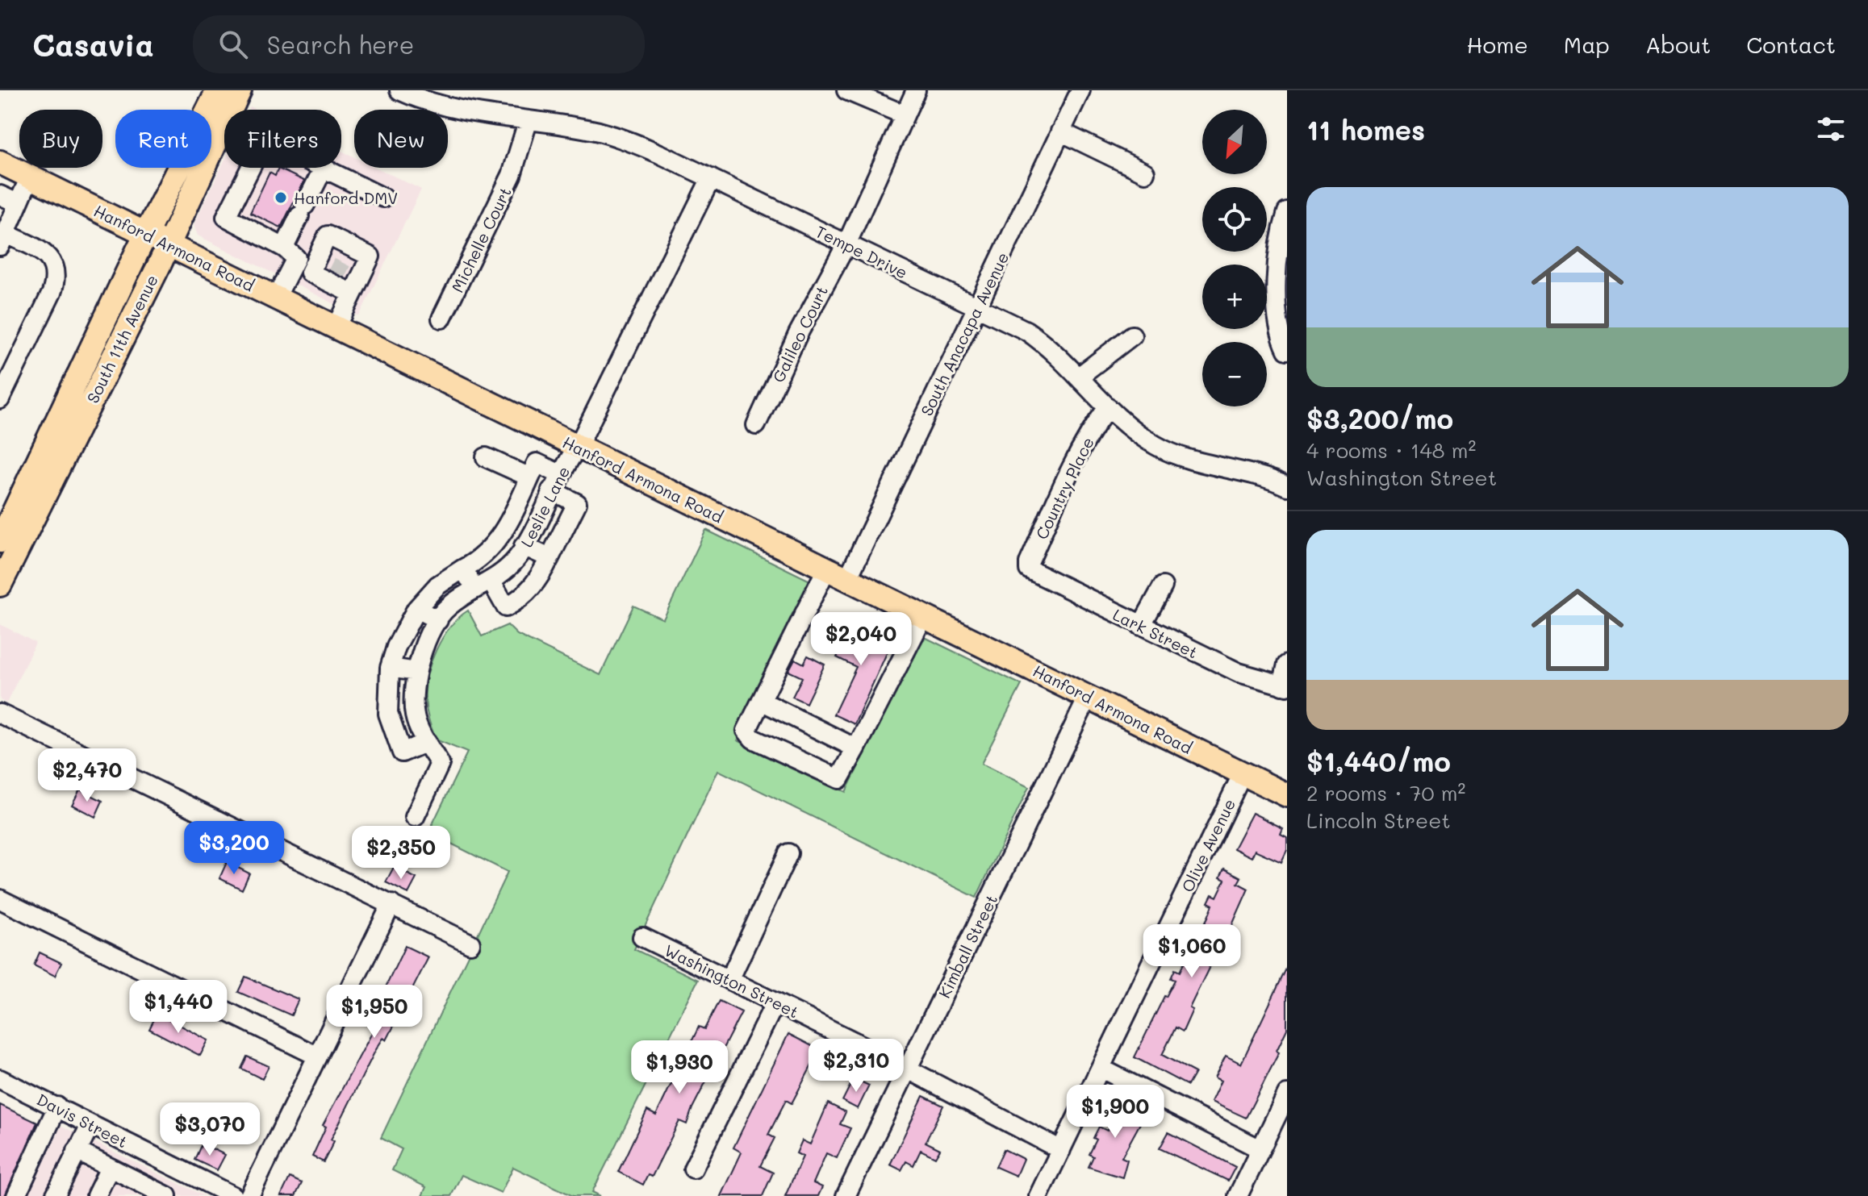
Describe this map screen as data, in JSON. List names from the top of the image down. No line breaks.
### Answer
{"streets":{"main road":["Hanford Armona Road","South 11th Avenue"],"street":["Michelle Court","Tempe Drive","Galileo Court","South Anacapa Avenue","Country Place","Leslie Lane","Lark Street","Olive Avenue","Kimball Street","Washington Street","Davis Street"]},"crossings":[["Michelle Court","Tempe Drive"],["Hanford Armona Road","South Anacapa Avenue"],["Hanford Armona Road","South 11th Avenue"],["Hanford Armona Road","Leslie Lane"],["Hanford Armona Road","Olive Avenue"],["Hanford Armona Road","Kimball Street"],["Tempe Drive","Galileo Court"],["Tempe Drive","South Anacapa Avenue"],["Tempe Drive","Country Place"],["Tempe Drive","Leslie Lane"],["Country Place","Lark Street"],["Olive Avenue","Washington Street"],["Kimball Street","Washington Street"]],"places":["Hanford DMV"],"north":"bottom left","page":{"header":"Casavia","search":"Search here","nav":["Home","Map","About","Contact"],"heading":"11 homes","map_buttons":["+","−"],"chip":["Buy","Rent","Filters","New"],"list":[{"name":"$3,200/mo","note":"4 rooms · 148 m² · Washington Street"},{"name":"$1,440/mo","note":"2 rooms · 70 m² · Lincoln Street"}],"price":["$2,040","$2,470","$3,200","$2,350","$1,060","$1,440","$1,950","$2,310","$1,930","$1,900","$3,070"]}}
